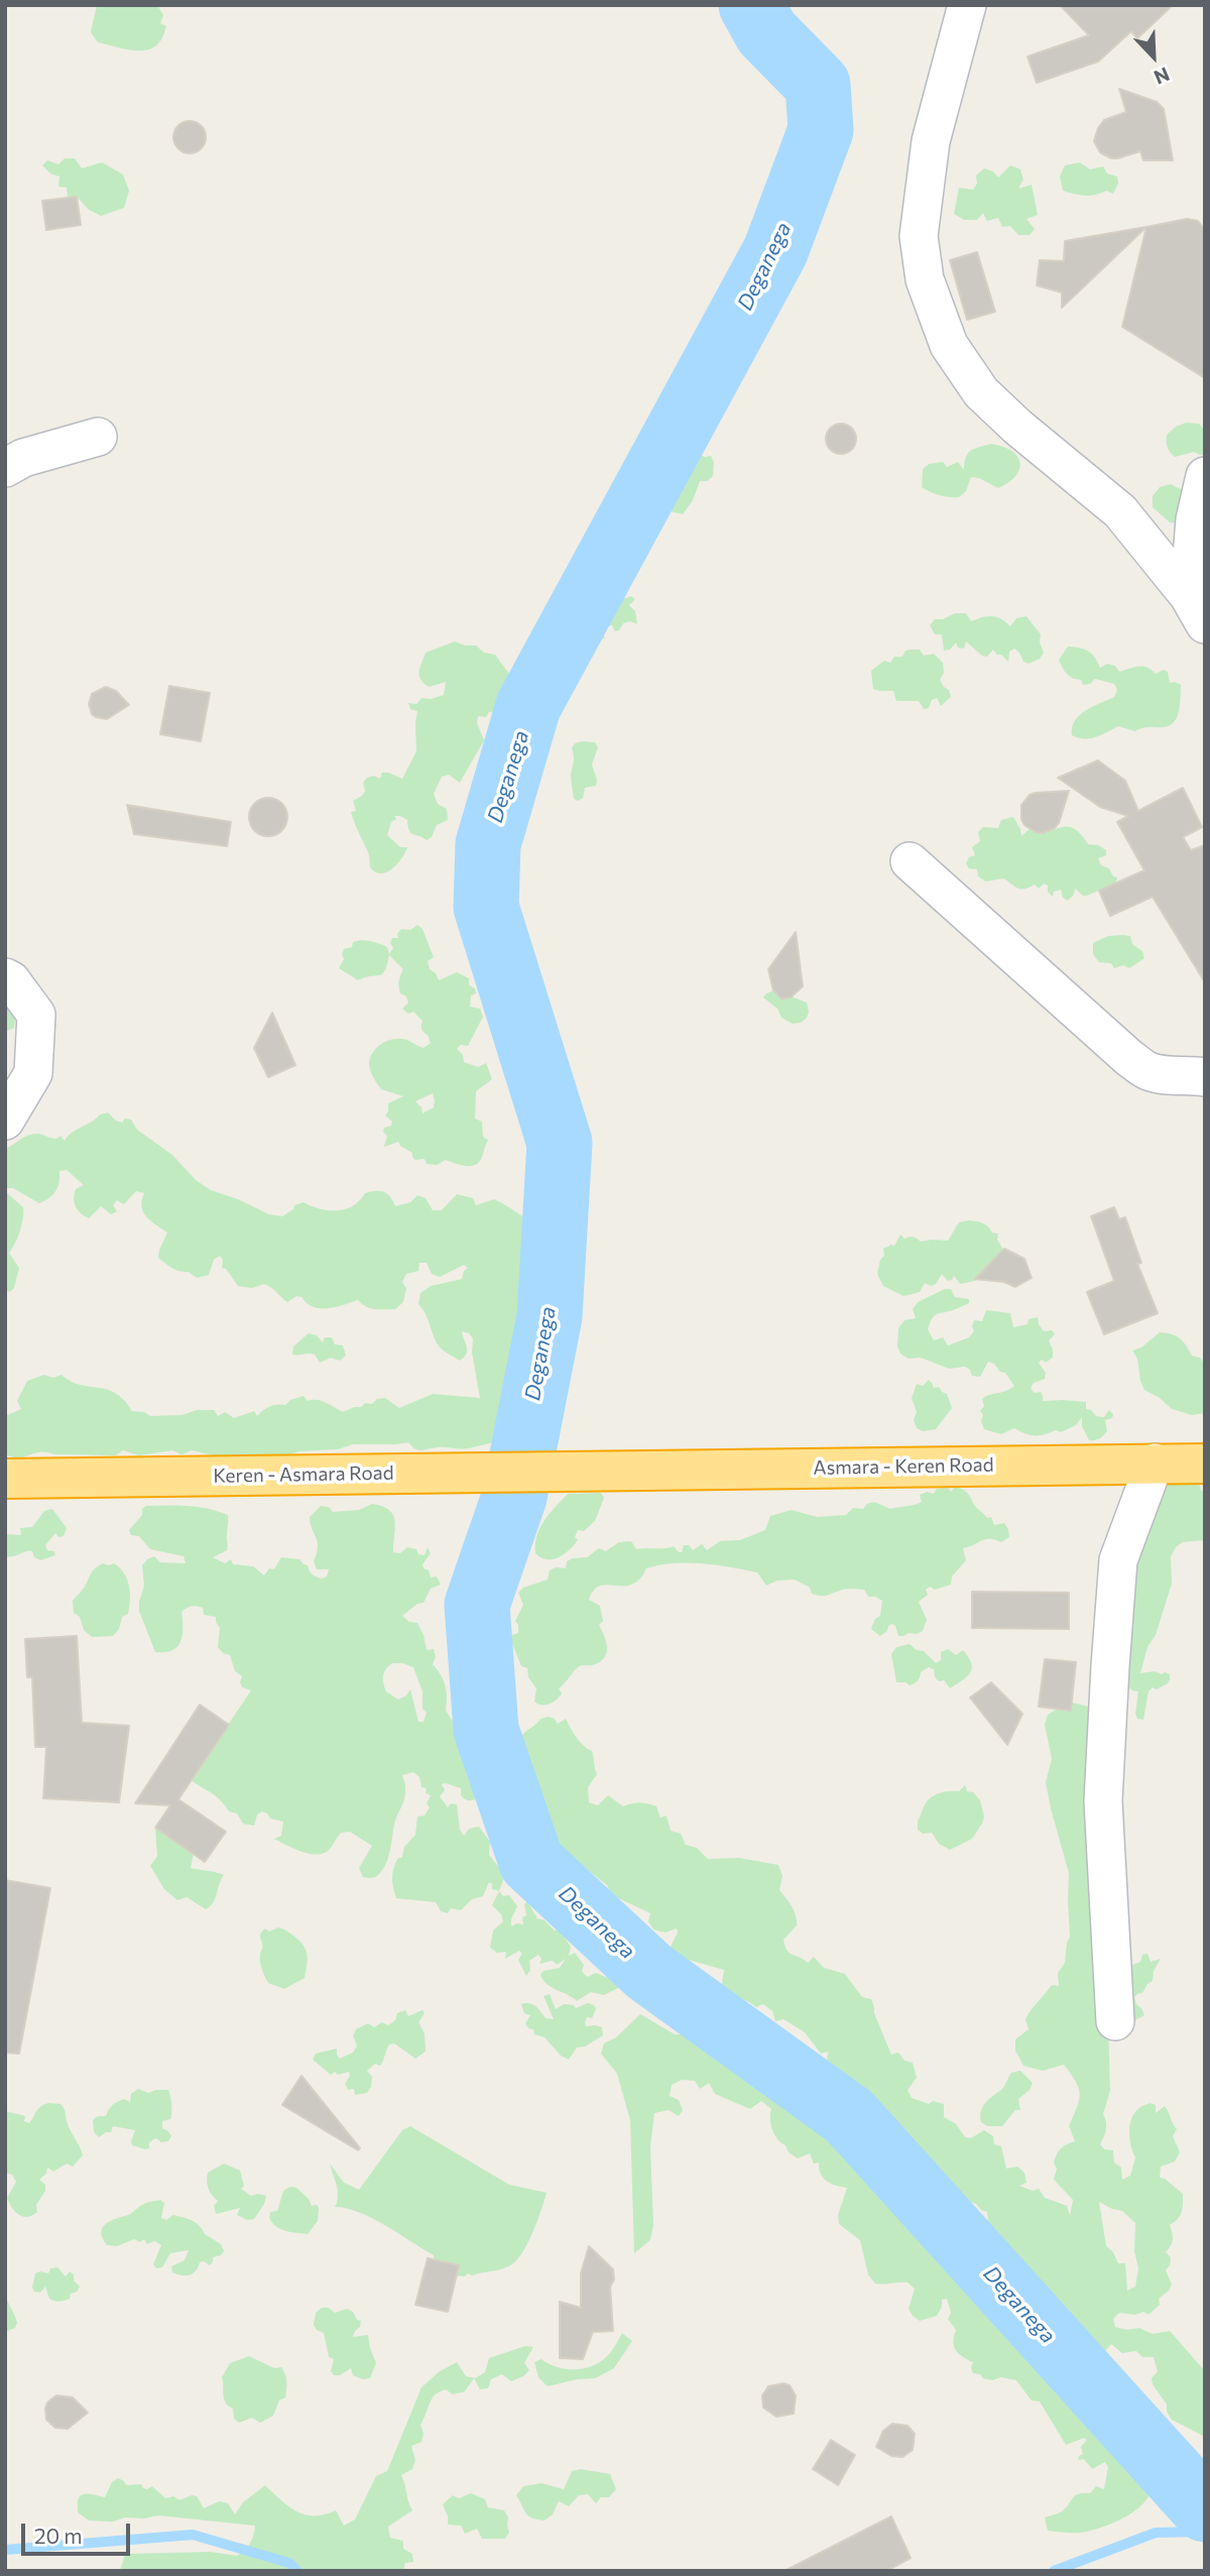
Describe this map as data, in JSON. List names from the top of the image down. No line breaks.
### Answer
{"streets":{"highway":["Asmara - Keren Road","Keren - Asmara Road"]},"crossings":[["Asmara - Keren Road","Keren - Asmara Road"]],"water":["Deganega"],"scale_bar":"20 m","north":"bottom right"}
